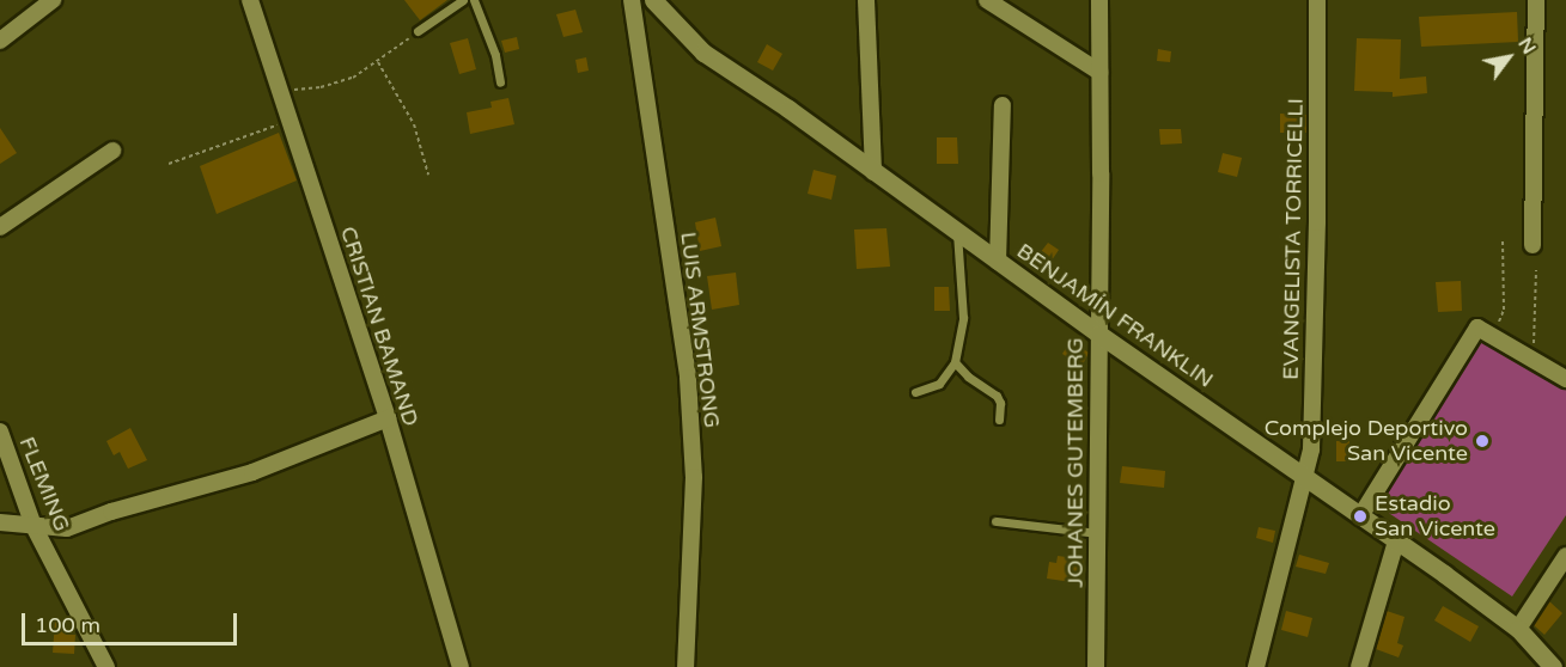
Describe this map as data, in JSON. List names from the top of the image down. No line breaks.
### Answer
{"streets":{"street":["EVANGELISTA TORRICELLI","BENJAMÍN FRANKLIN","CRISTIAN BAMAND","LUIS ARMSTRONG","JOHANES GUTEMBERG","FLEMING"]},"crossings":[["EVANGELISTA TORRICELLI","BENJAMÍN FRANKLIN"],["BENJAMÍN FRANKLIN","JOHANES GUTEMBERG"]],"places":["Complejo Deportivo San Vicente","Estadio San Vicente"],"scale_bar":"100 m","north":"top right"}
